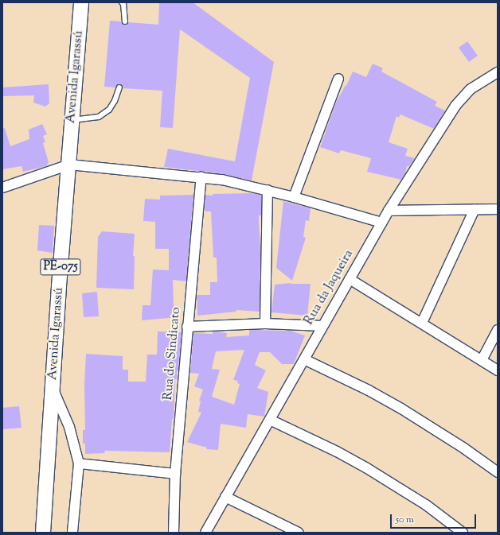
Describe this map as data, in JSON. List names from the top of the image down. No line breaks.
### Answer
{"streets":{"main road":["Avenida Igarassú","PE-075"],"street":["Rua da Jaqueira","Rua do Sindicato"]},"scale_bar":"50 m"}
